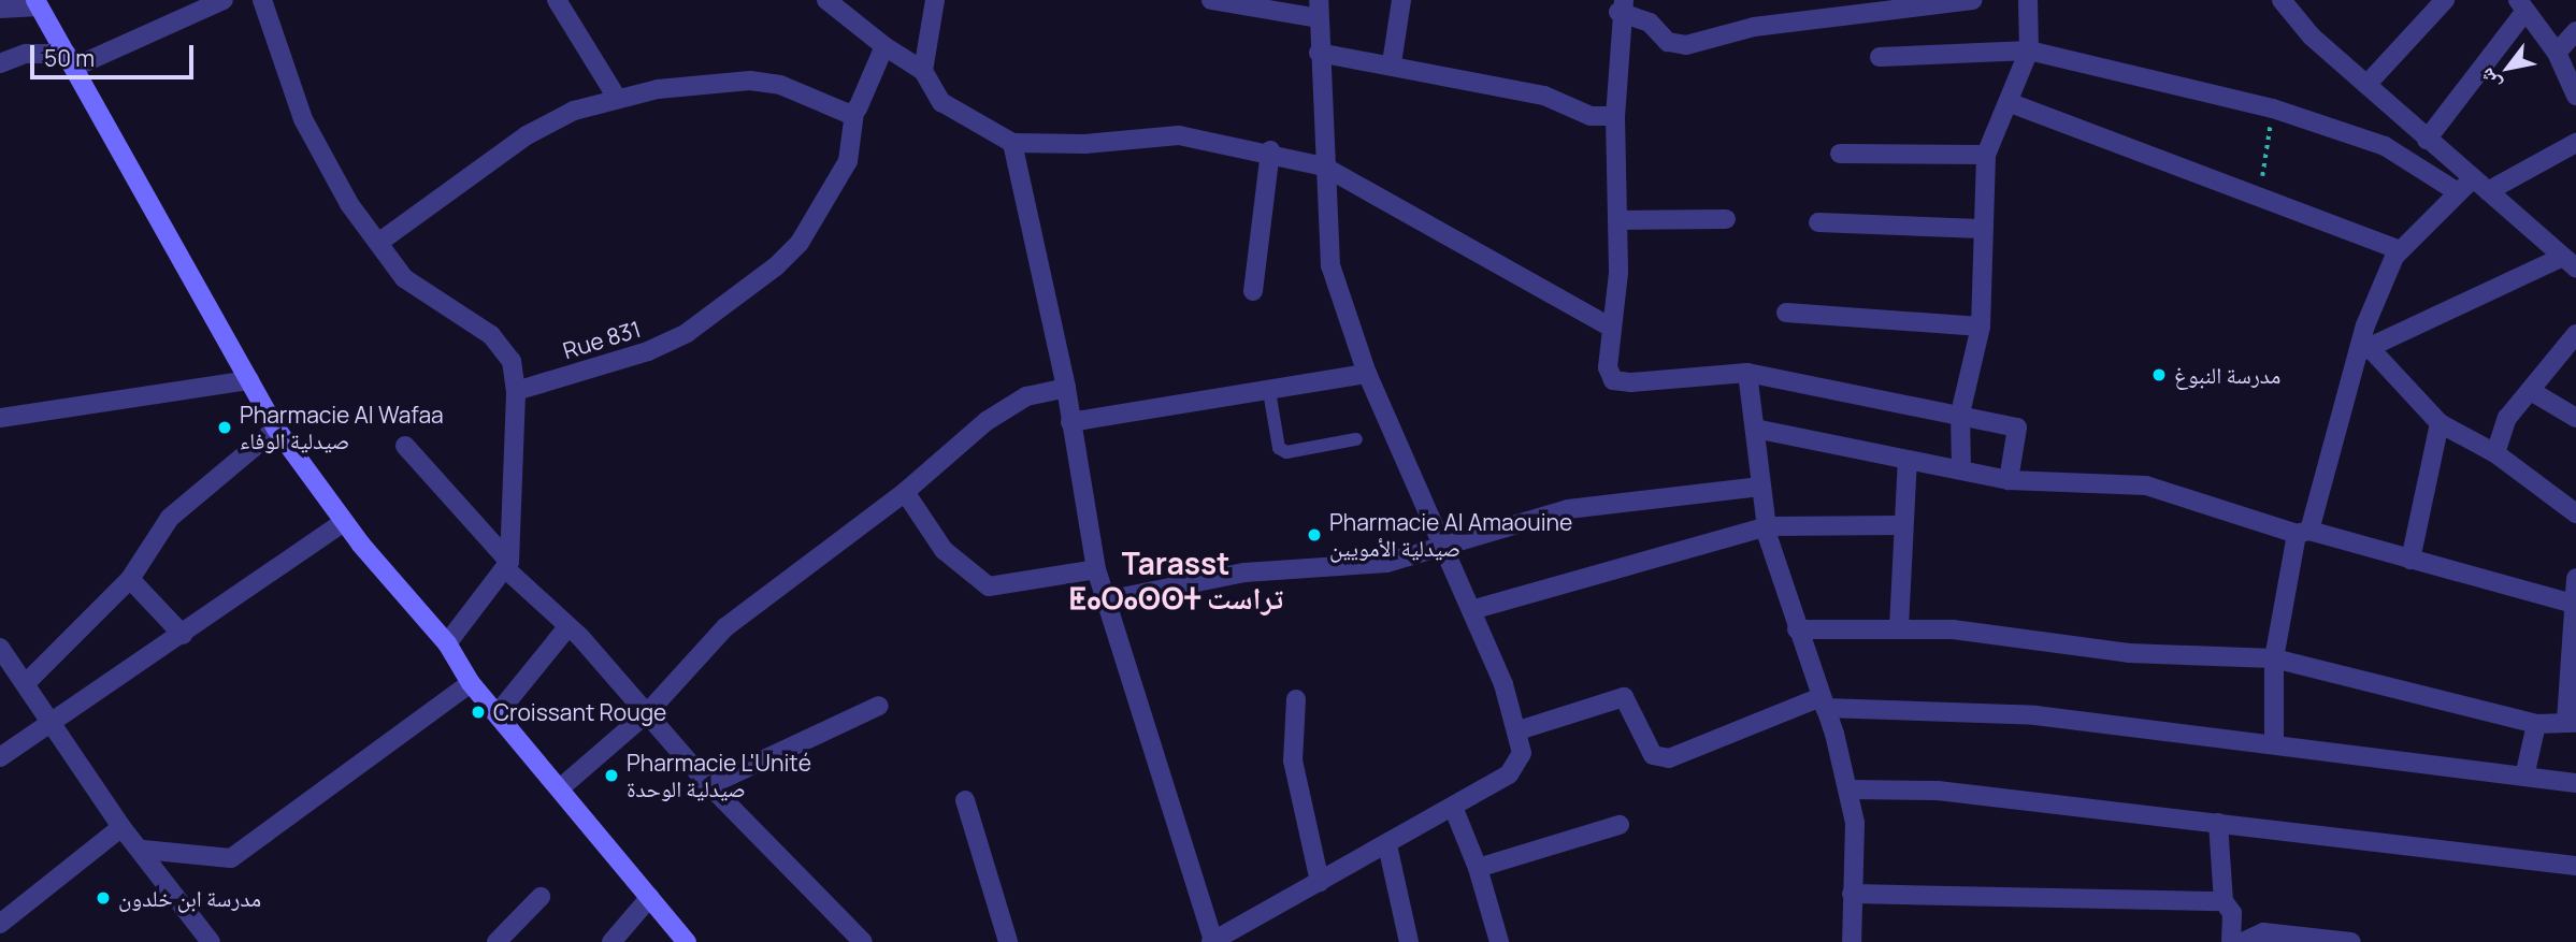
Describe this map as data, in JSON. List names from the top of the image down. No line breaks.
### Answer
{"streets":{"street":["Rue 831"]},"districts":["Tarasst ⵟⴰⵔⴰⵙⵙⵜ تراست"],"places":["مدرسة النبوغ","Pharmacie Al Wafaa صيدلية الوفاء","Pharmacie Al Amaouine صيدلية الأمويين","Croissant Rouge","Pharmacie L'Unité صيدلية الوحدة","مدرسة ابن خلدون"],"scale_bar":"50 m","north":"bottom left"}
